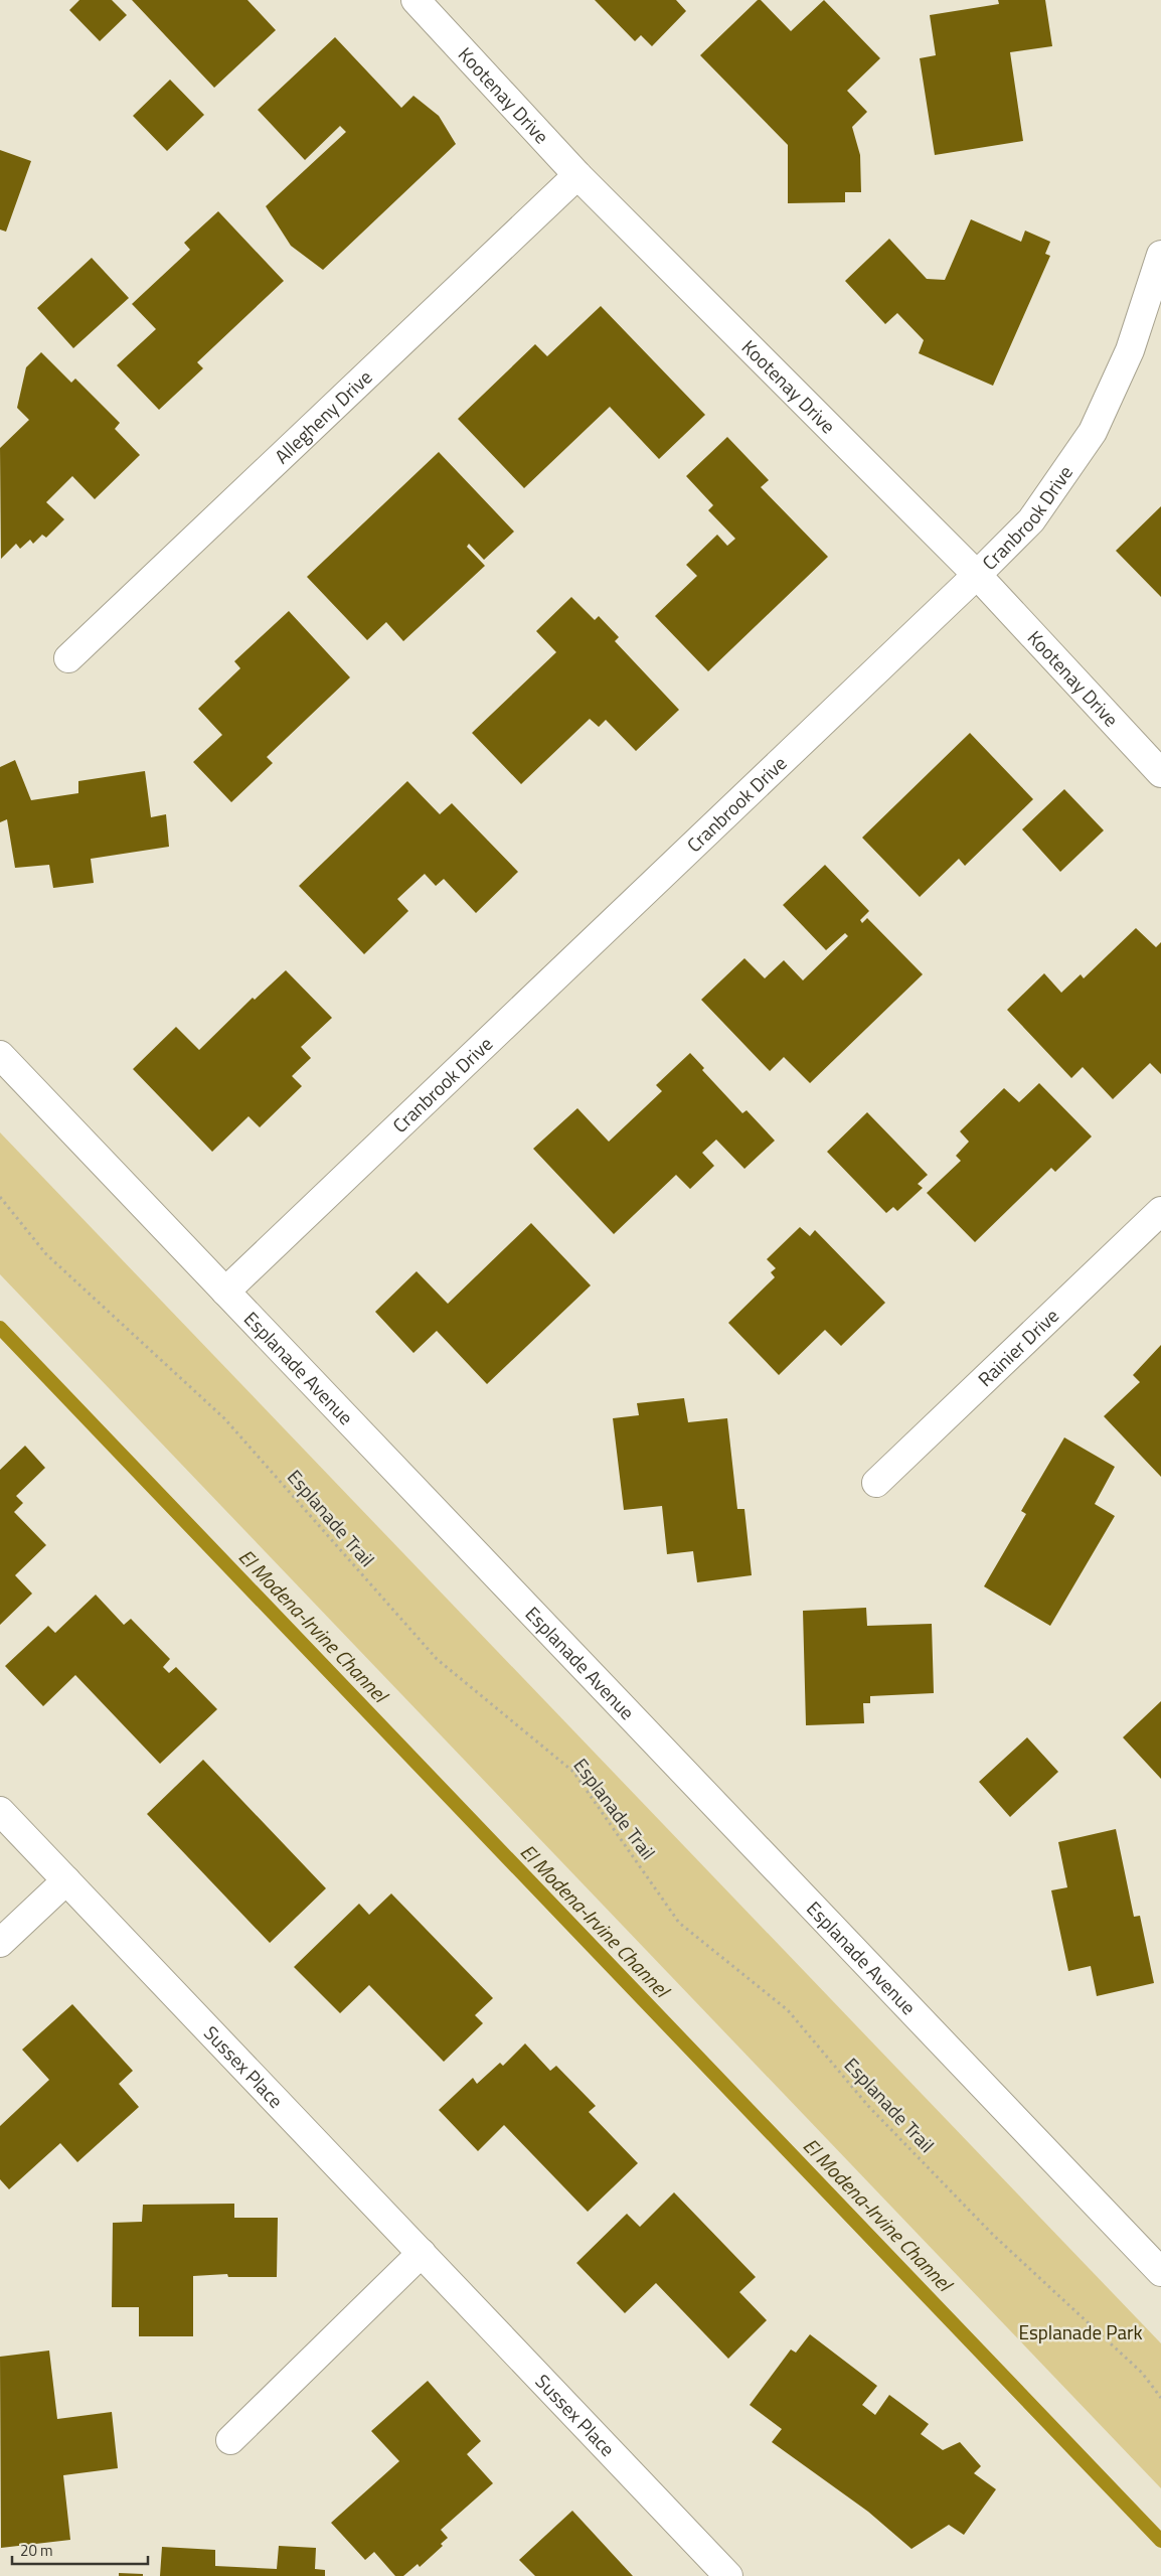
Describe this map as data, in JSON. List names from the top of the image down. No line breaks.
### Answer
{"streets":{"street":["Kootenay Drive","Allegheny Drive","Cranbrook Drive","Rainier Drive","Esplanade Avenue","Sussex Place"],"path":["Esplanade Trail"]},"crossings":[["Kootenay Drive","Allegheny Drive"],["Kootenay Drive","Cranbrook Drive"],["Cranbrook Drive","Esplanade Avenue"]],"water":["El Modena-Irvine Channel"],"parks":["Esplanade Park"],"scale_bar":"20 m"}
